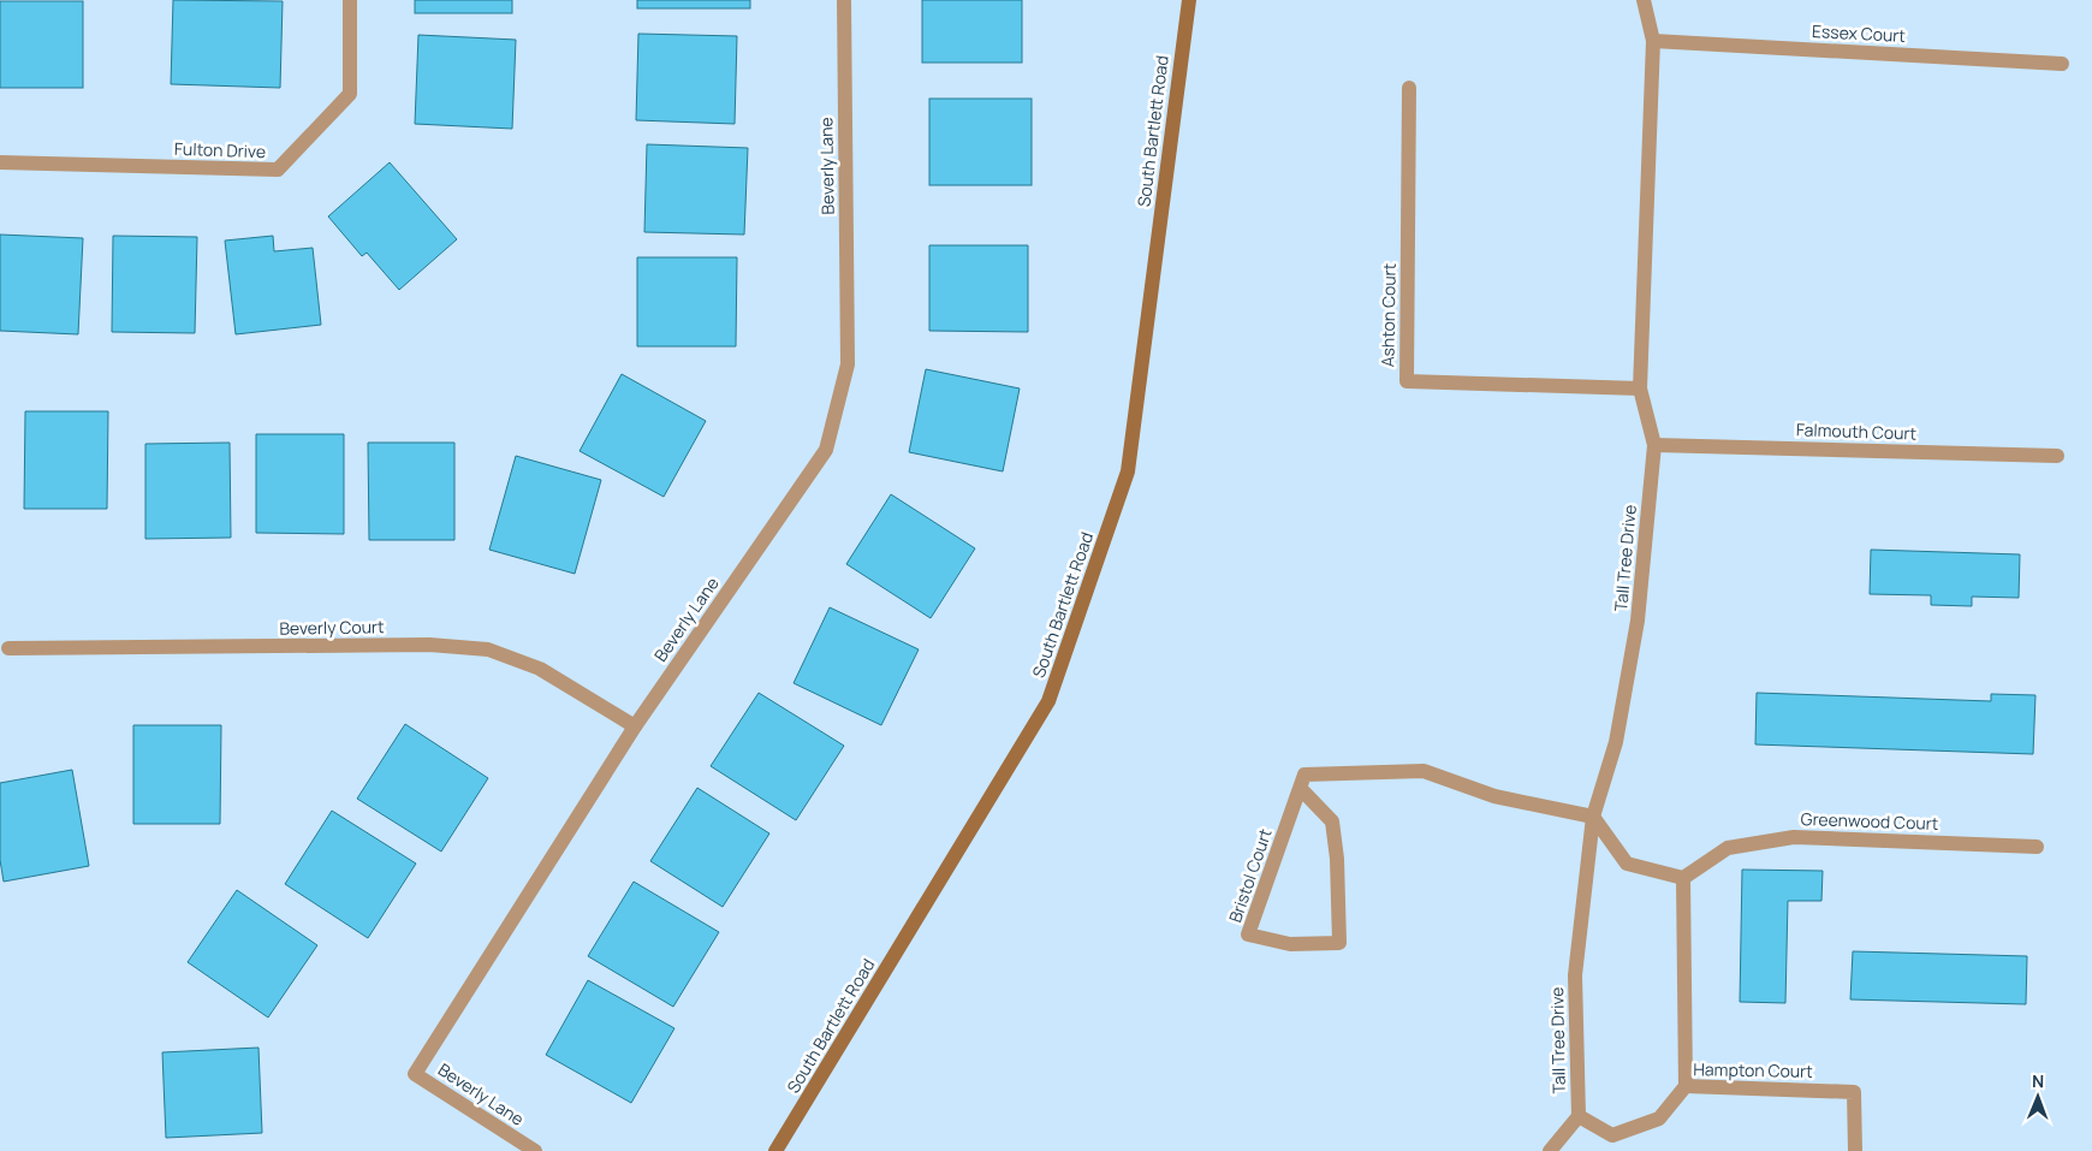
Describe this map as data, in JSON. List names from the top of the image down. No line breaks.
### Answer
{"streets":{"main road":["South Bartlett Road"],"street":["Essex Court","Fulton Drive","Beverly Lane","Ashton Court","Falmouth Court","Tall Tree Drive","Beverly Court","Greenwood Court","Bristol Court","Hampton Court"]},"crossings":[["Essex Court","Tall Tree Drive"],["Beverly Lane","Beverly Court"],["Ashton Court","Tall Tree Drive"],["Falmouth Court","Tall Tree Drive"],["Tall Tree Drive","Hampton Court"]],"north":"top"}
